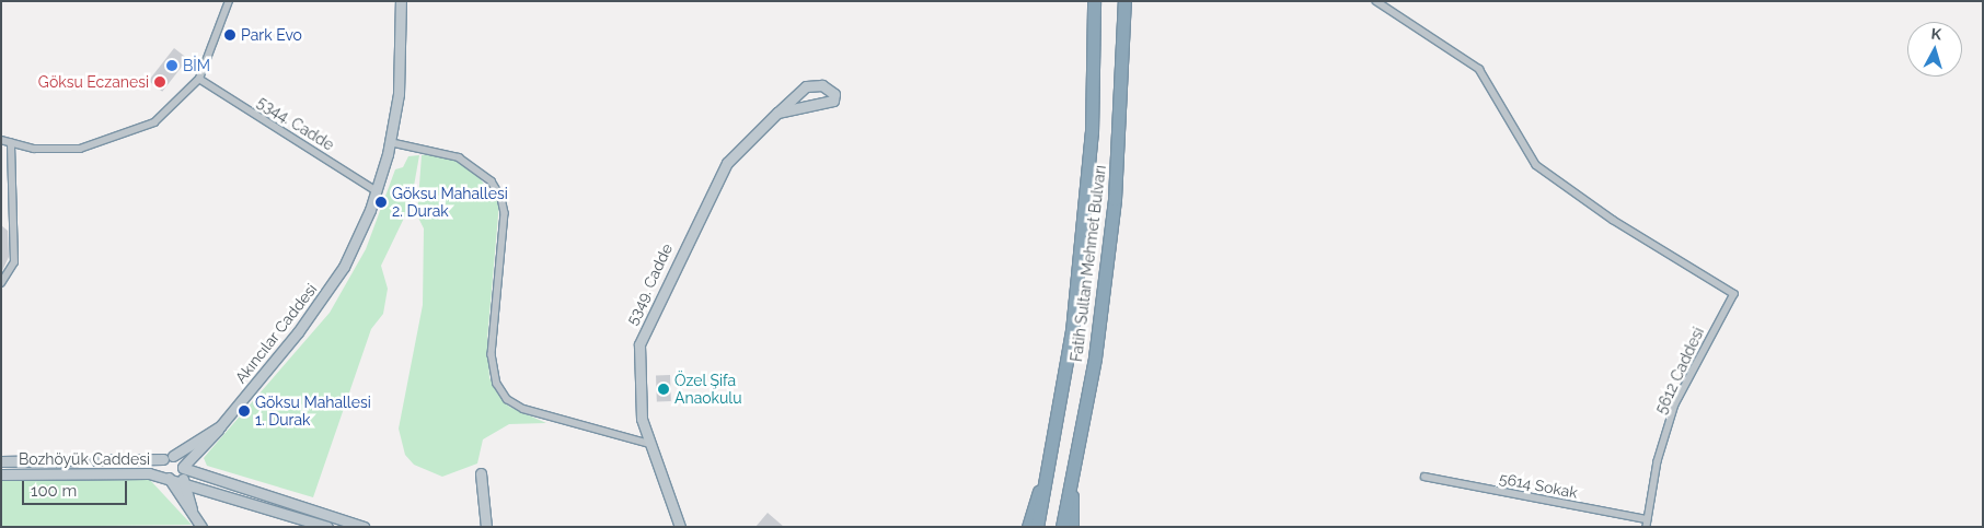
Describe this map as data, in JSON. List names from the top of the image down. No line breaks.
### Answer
{"streets":{"highway":["Fatih Sultan Mehmet Bulvarı"],"street":["5344. Cadde","5349. Cadde","Akıncılar Caddesi","5612 Caddesi","Bozhöyük Caddesi","5614 Sokak"]},"crossings":[["5344. Cadde","Akıncılar Caddesi"],["Akıncılar Caddesi","Bozhöyük Caddesi"],["5612 Caddesi","5614 Sokak"]],"places":["Park Evo","BİM","Göksu Eczanesi","Göksu Mahallesi 2. Durak","Özel Şifa Anaokulu","Göksu Mahallesi 1. Durak"],"scale_bar":"100 m","north":"top"}
